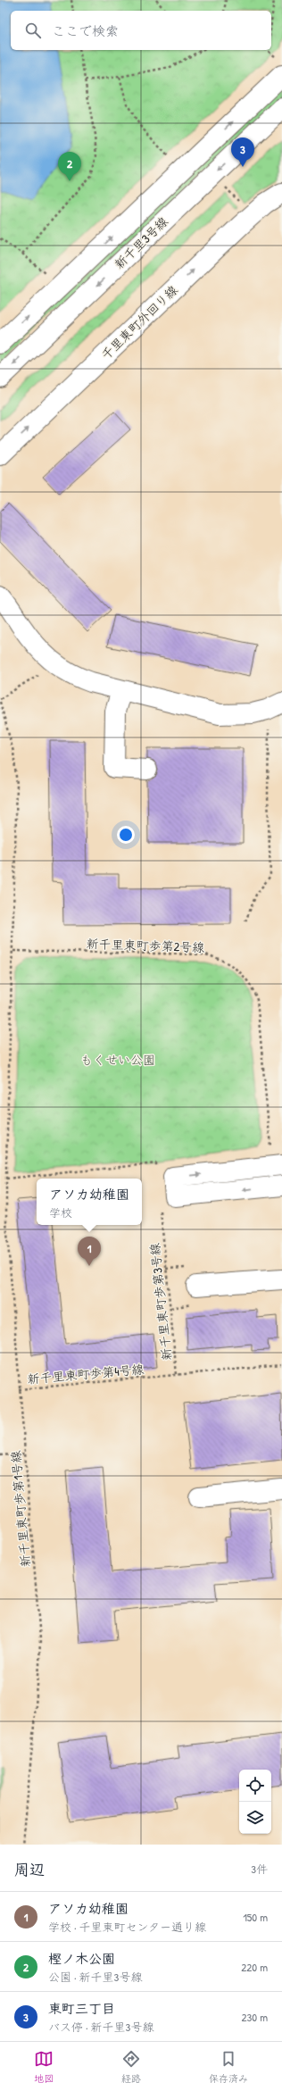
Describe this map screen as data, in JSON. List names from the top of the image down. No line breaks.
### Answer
{"streets":{"street":["新千里3号線","千里東町外回り線"],"path":["新千里東町歩第2号線","新千里東町歩第3号線","新千里東町歩第4号線","新千里東町歩第1号線"]},"crossings":[["新千里東町歩第2号線","新千里東町歩第1号線"],["新千里東町歩第3号線","新千里東町歩第4号線"],["新千里東町歩第4号線","新千里東町歩第1号線"]],"one_way":["千里東町外回り線"],"parks":["もくせい公園"],"page":{"search":"ここで検索","pins":["3","2","1"],"popup":["アソカ幼稚園","学校"],"heading":["周辺","3件"],"list":[{"mark":"1","name":"アソカ幼稚園","note":"学校 · 千里東町センター通り線","value":"150 m"},{"mark":"2","name":"樫ノ木公園","note":"公園 · 新千里3号線","value":"220 m"},{"mark":"3","name":"東町三丁目","note":"バス停 · 新千里3号線","value":"230 m"}],"nav":["地図","経路","保存済み"]}}
